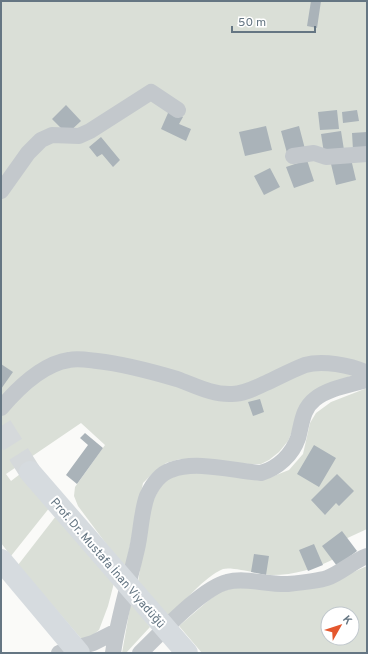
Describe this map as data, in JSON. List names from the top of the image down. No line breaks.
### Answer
{"streets":{"highway":["Prof. Dr. Mustafa İnan Viyadüğü"]},"scale_bar":"50 m","north":"top right"}
